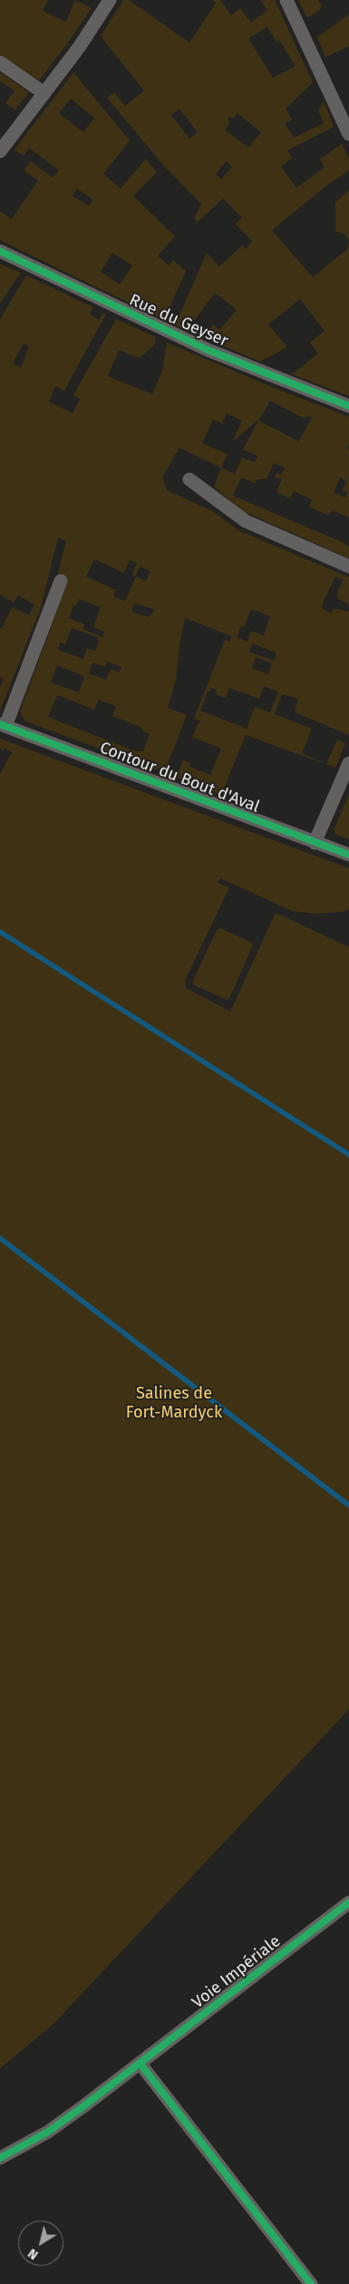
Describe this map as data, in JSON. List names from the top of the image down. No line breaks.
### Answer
{"streets":{"street":["Rue du Geyser","Contour du Bout d'Aval","Voie Impériale"]},"parks":["Salines de Fort-Mardyck"],"north":"bottom left"}
